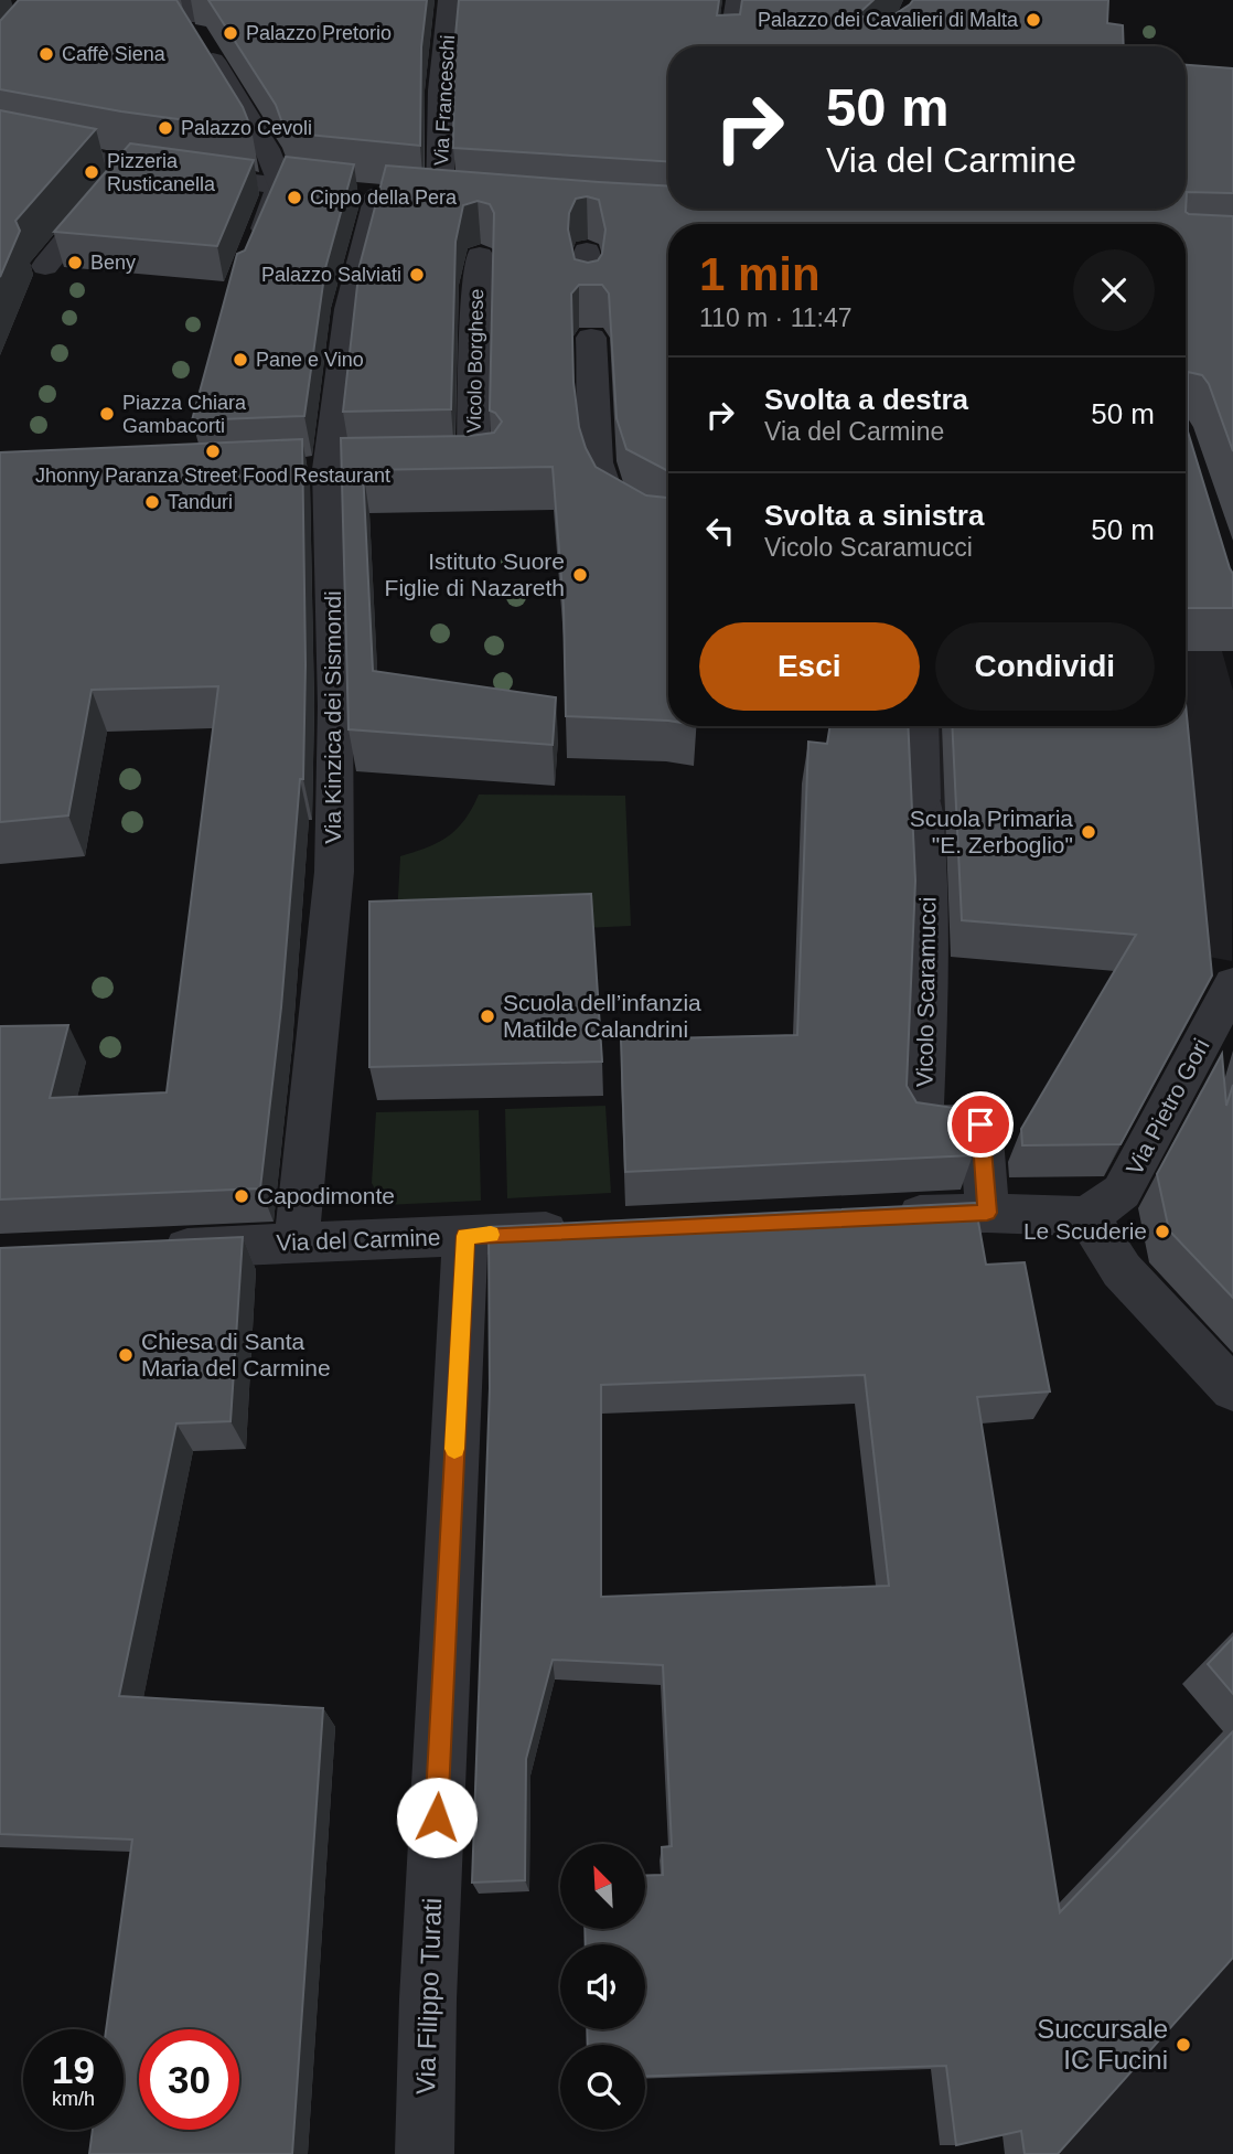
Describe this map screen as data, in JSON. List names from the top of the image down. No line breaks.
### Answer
{"streets":{"street":["Via Franceschi","Vicolo Borghese","Via Kinzica dei Sismondi","Vicolo Scaramucci","Via Pietro Gori","Via del Carmine","Via Filippo Turati"]},"crossings":[["Via Franceschi","Via Kinzica dei Sismondi"],["Via Kinzica dei Sismondi","Via del Carmine"],["Via del Carmine","Via Filippo Turati"]],"places":["Palazzo dei Cavalieri di Malta","Palazzo Pretorio","Caffè Siena","Palazzo Cevoli","Pizzeria Rusticanella","Cippo della Pera","Beny","Palazzo Salviati","Pane e Vino","Piazza Chiara Gambacorti","Jhonny Paranza Street Food Restaurant","Tanduri","Istituto Suore Figlie di Nazareth","Scuola Primaria \"E. Zerboglio\"","Scuola dell’infanzia Matilde Calandrini","Capodimonte","Le Scuderie","Chiesa di Santa Maria del Carmine","Succursale IC Fucini"],"north":"top left","page":{"turn":["50 m","Via del Carmine"],"heading":["1 min","110 m · 11:47"],"list":[{"name":"Svolta a destra","note":"Via del Carmine","value":"50 m"},{"name":"Svolta a sinistra","note":"Vicolo Scaramucci","value":"50 m"}],"buttons":["Esci","Condividi"],"speed":"19 km/h","limit":"30"}}
